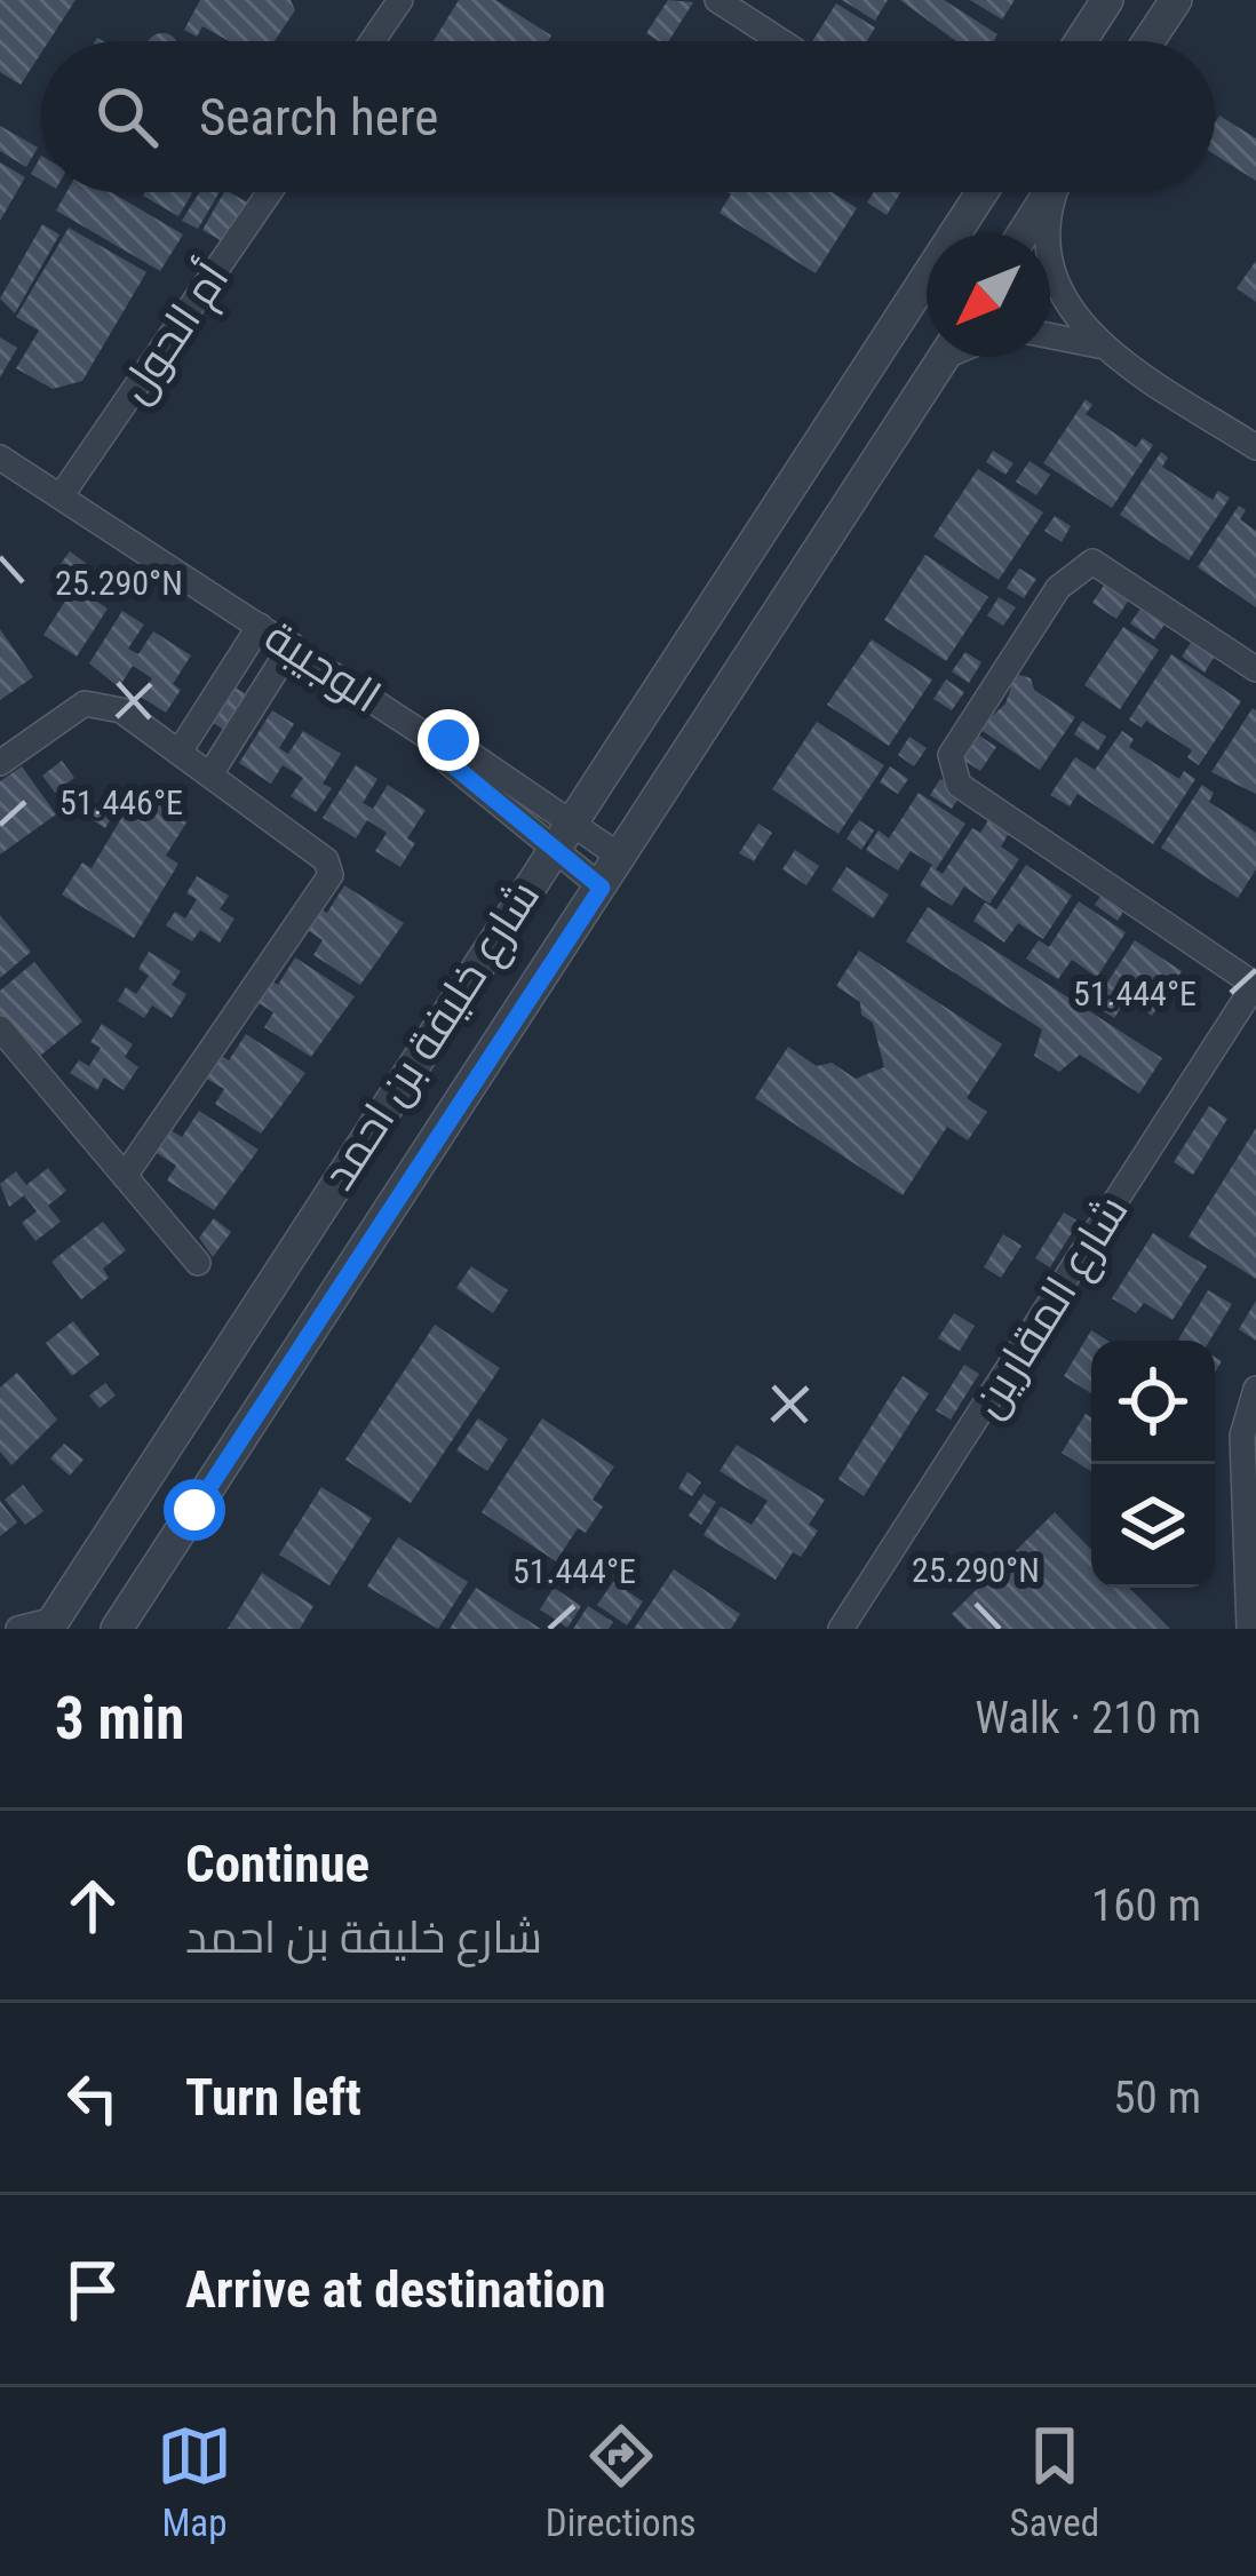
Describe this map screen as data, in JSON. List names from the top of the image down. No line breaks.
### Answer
{"streets":{"street":["أم الحول","الوجيبة","شارع خليفة بن احمد","شارع المقارين"]},"crossings":[["أم الحول","الوجيبة"]],"north":"bottom left","page":{"search":"Search here","heading":["3 min","Walk · 210 m"],"list":[["Continue","شارع خليفة بن احمد","160 m"],["Turn left","50 m"],"Arrive at destination"],"nav":["Map","Directions","Saved"]},"coordinates":["25.290°N","51.446°E","51.444°E"]}
